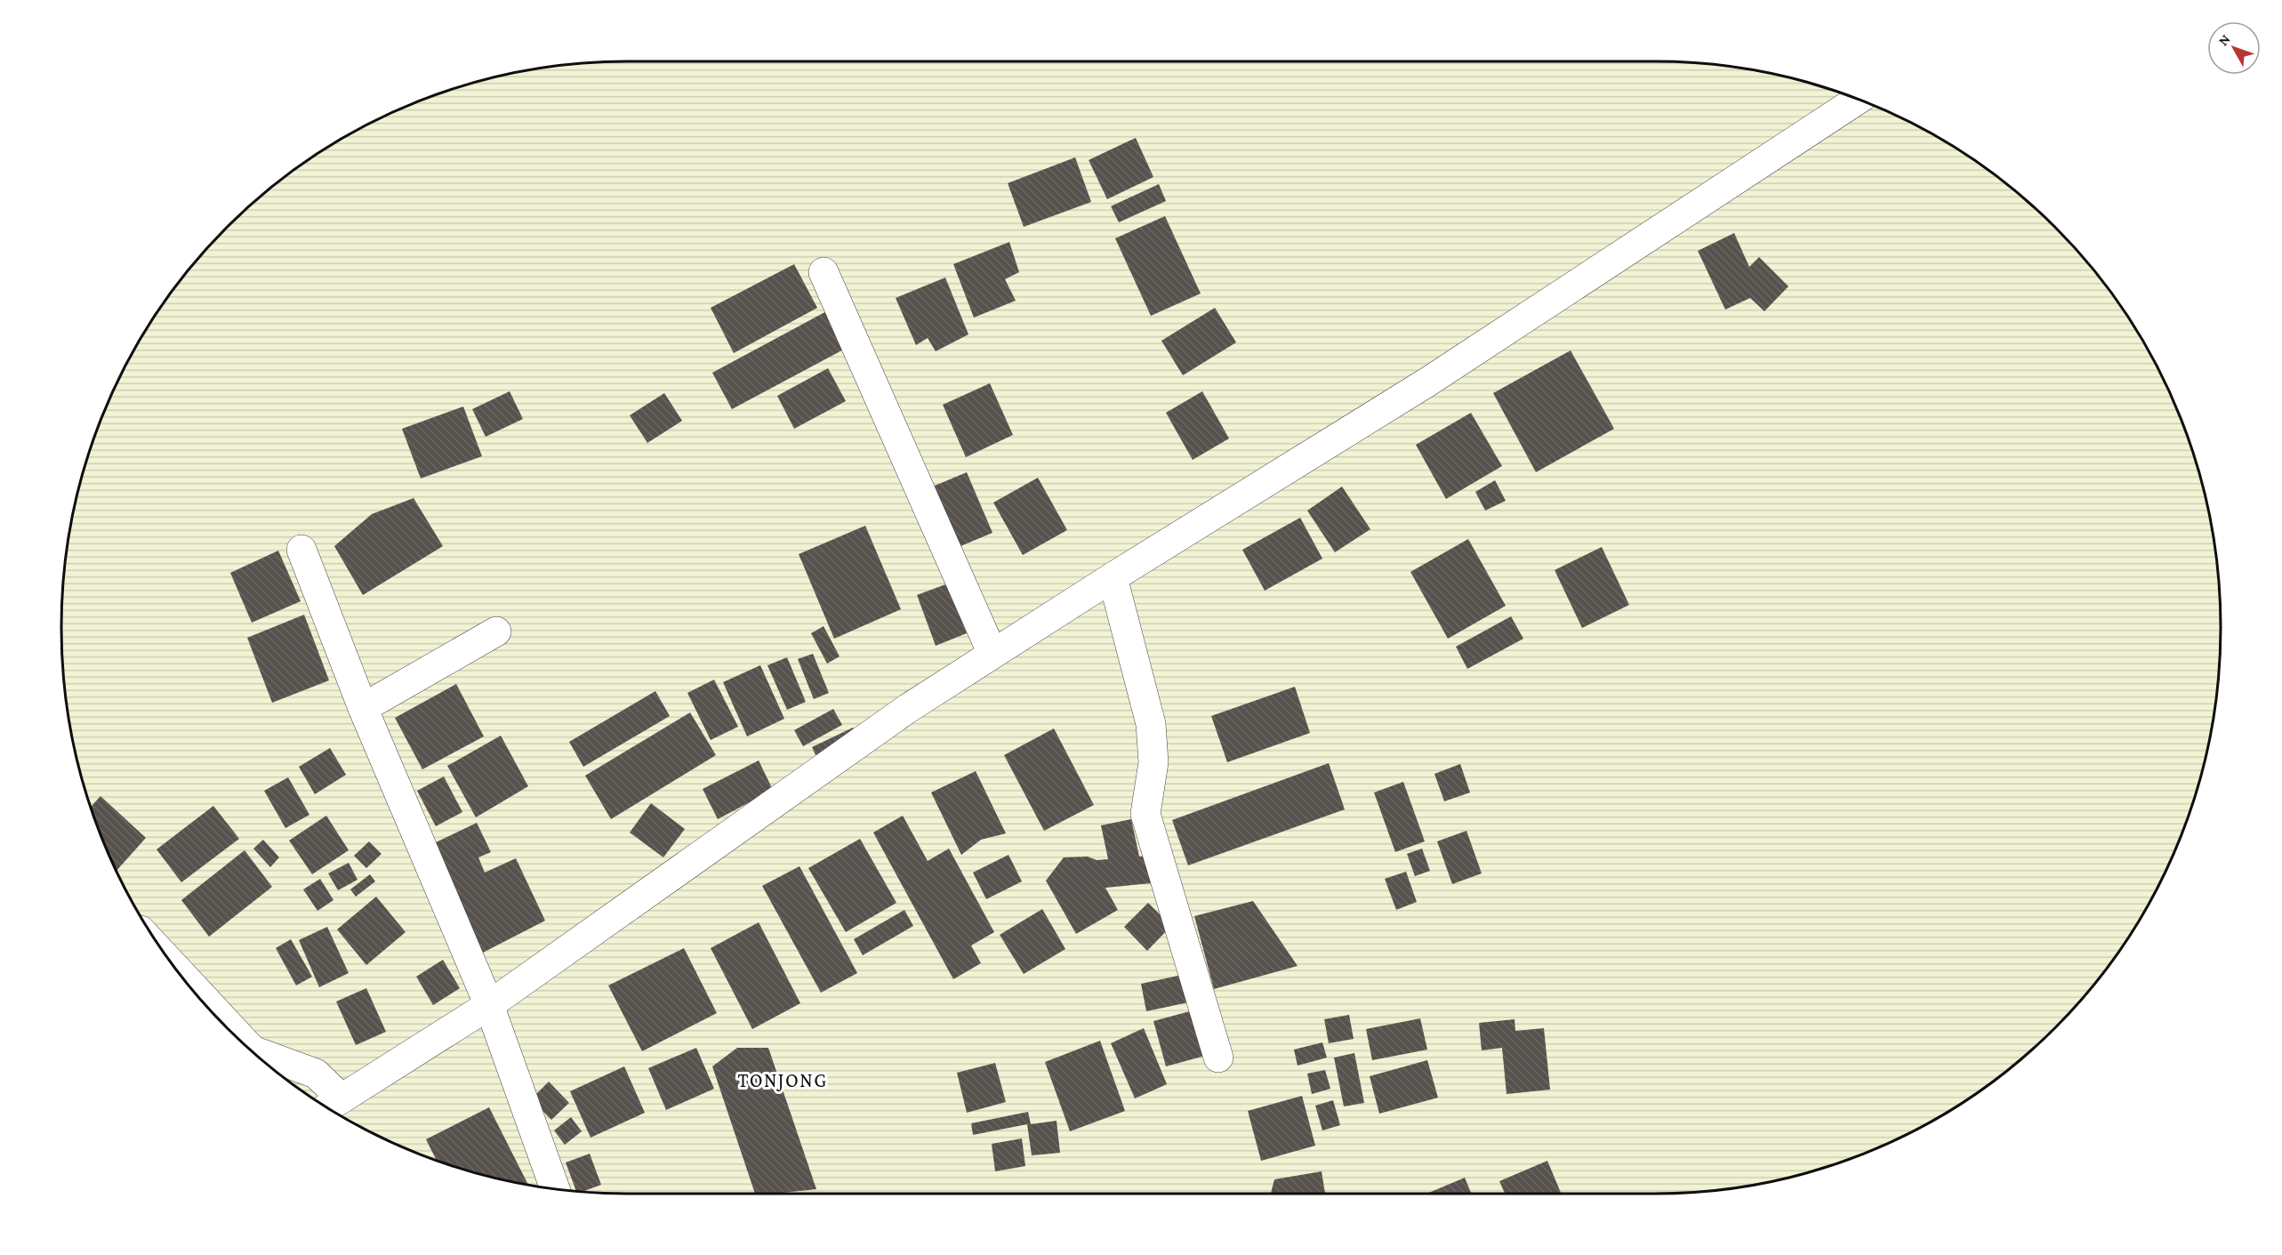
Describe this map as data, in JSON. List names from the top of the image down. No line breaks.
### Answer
{"districts":["TONJONG"],"north":"top left"}
